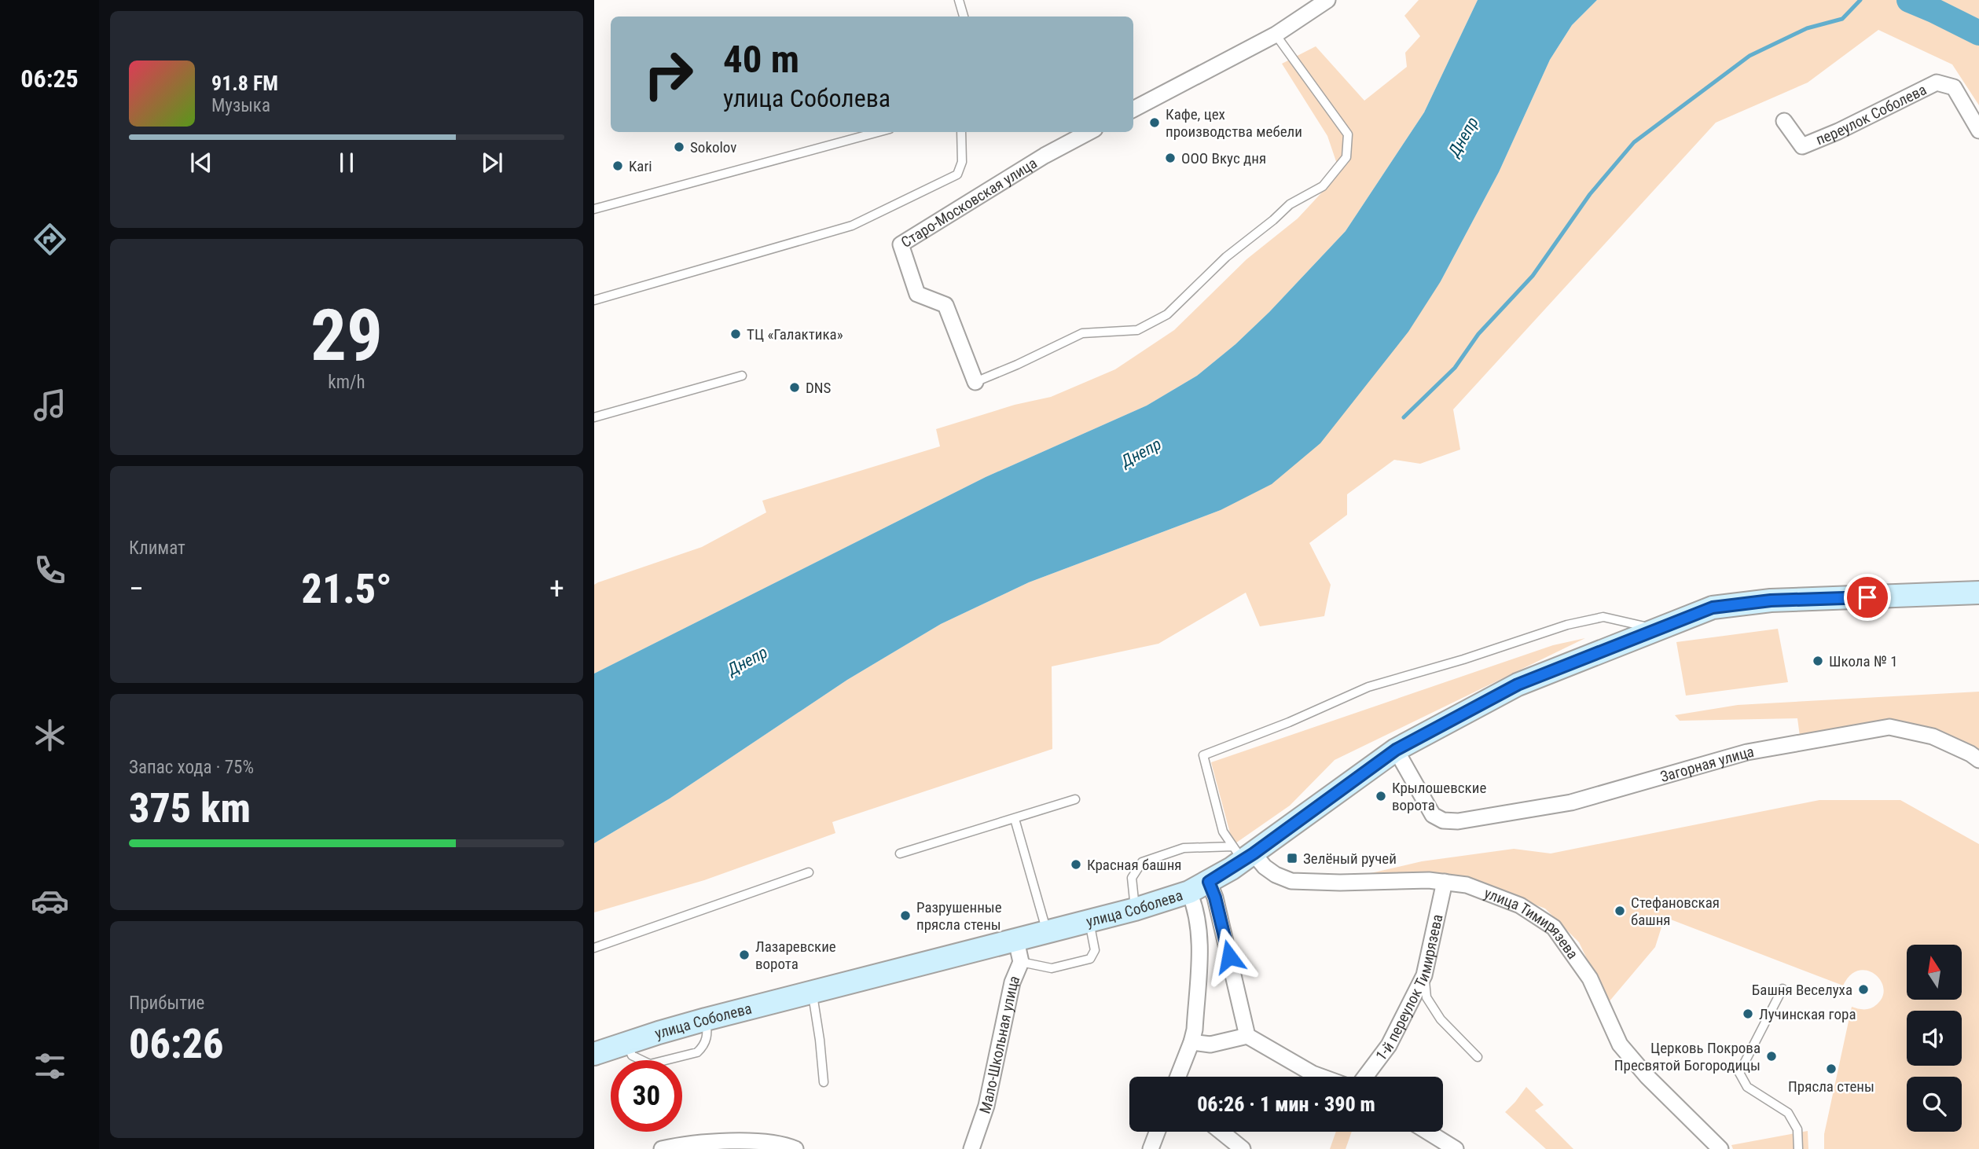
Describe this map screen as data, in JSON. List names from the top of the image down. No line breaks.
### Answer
{"streets":{"main road":["улица Соболева"],"street":["переулок Соболева","Старо-Московская улица","Загорная улица","улица Тимирязева","1-й переулок Тимирязева","Мало-Школьная улица"]},"crossings":[["Загорная улица","улица Соболева"],["улица Соболева","улица Тимирязева"],["улица Соболева","Мало-Школьная улица"],["улица Тимирязева","1-й переулок Тимирязева"]],"water":["Днепр"],"places":{"other":["Кафе, цех производства мебели","Sokolov","ООО Вкус дня","Kari","ТЦ «Галактика»","DNS","Школа № 1","Крылошевские ворота","Красная башня","Стефановская башня","Разрушенные прясла стены","Лазаревские ворота","Башня Веселуха","Лучинская гора","Церковь Покрова Пресвятой Богородицы","Прясла стены"],"transit":["Зелёный ручей"]},"north":"top","page":{"tabs":"06:25","turn":["40 m","улица Соболева"],"song":["91.8 FM","Музыка"],"tile":[["29","km/h"],"Климат",["Запас хода · 75%","375 km"],["Прибытие","06:26"]],"heat":["−","21.5°","+"],"limit":"30","trip":"06:26 · 1 мин · 390 m"}}
